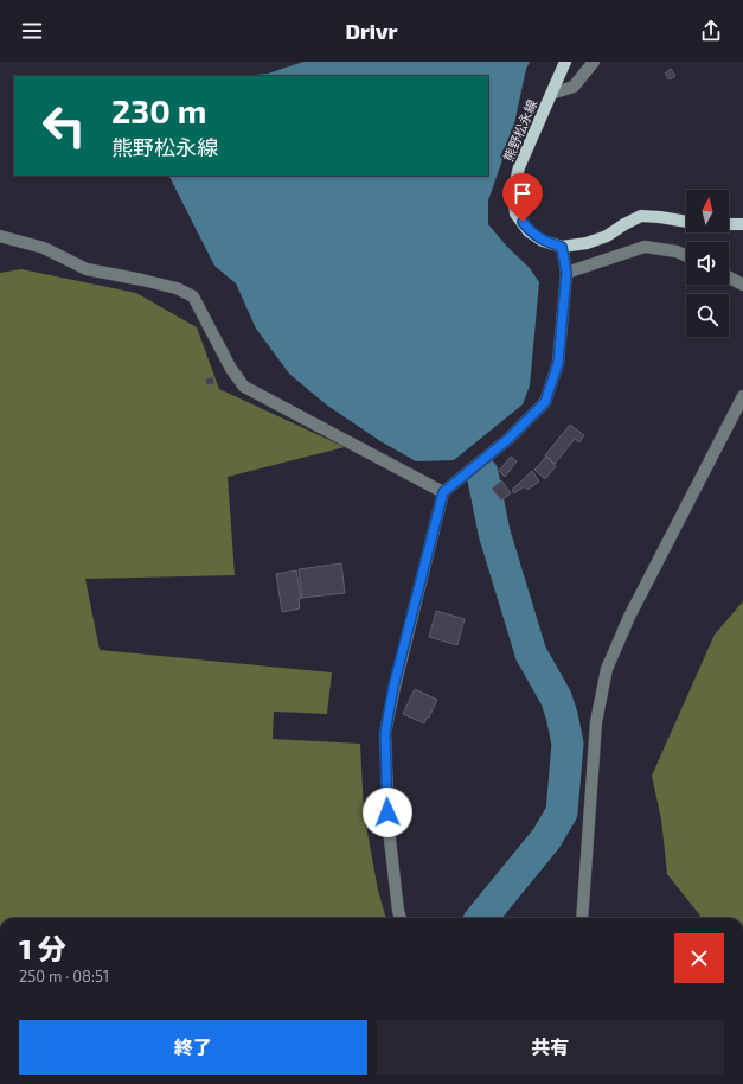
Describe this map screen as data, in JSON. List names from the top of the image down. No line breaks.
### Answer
{"streets":{"main road":["熊野松永線"]},"north":"top","page":{"header":"Drivr","turn":["230 m","熊野松永線"],"heading":["1 分","250 m · 08:51"],"buttons":["終了","共有"]}}
